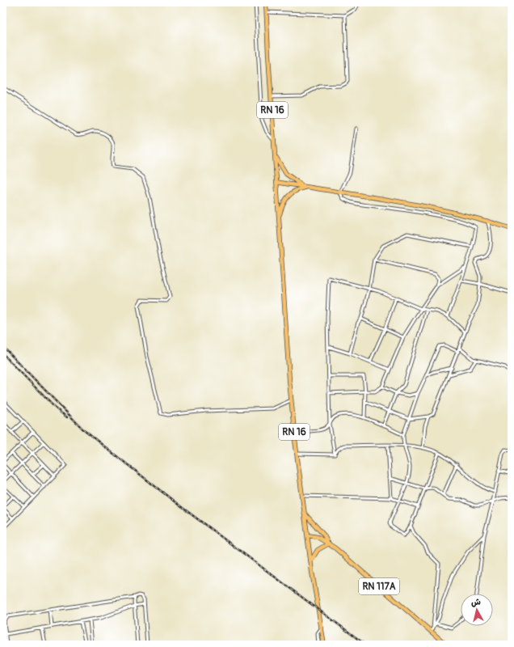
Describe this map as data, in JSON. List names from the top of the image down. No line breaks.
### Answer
{"streets":{"main road":["RN 16","RN 117A"]},"crossings":[["RN 16","RN 117A"]],"north":"top"}
